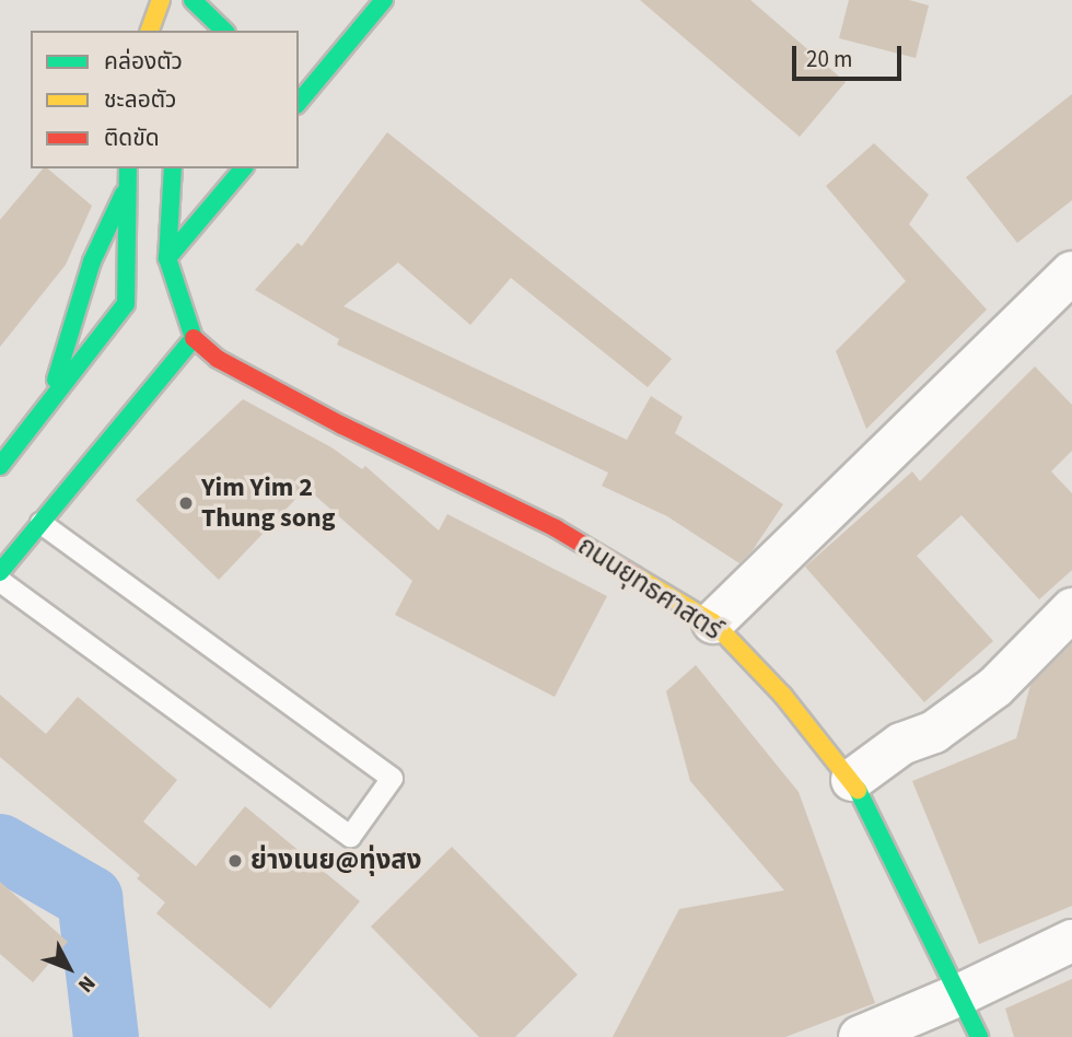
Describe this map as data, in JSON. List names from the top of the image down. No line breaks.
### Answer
{"streets":{"street":["ถนนยุทธศาสตร์"]},"places":["Yim Yim 2 Thung song","ย่างเนย@ทุ่งสง"],"legend":["คล่องตัว","ชะลอตัว","ติดขัด"],"scale_bar":"20 m","north":"bottom right"}
